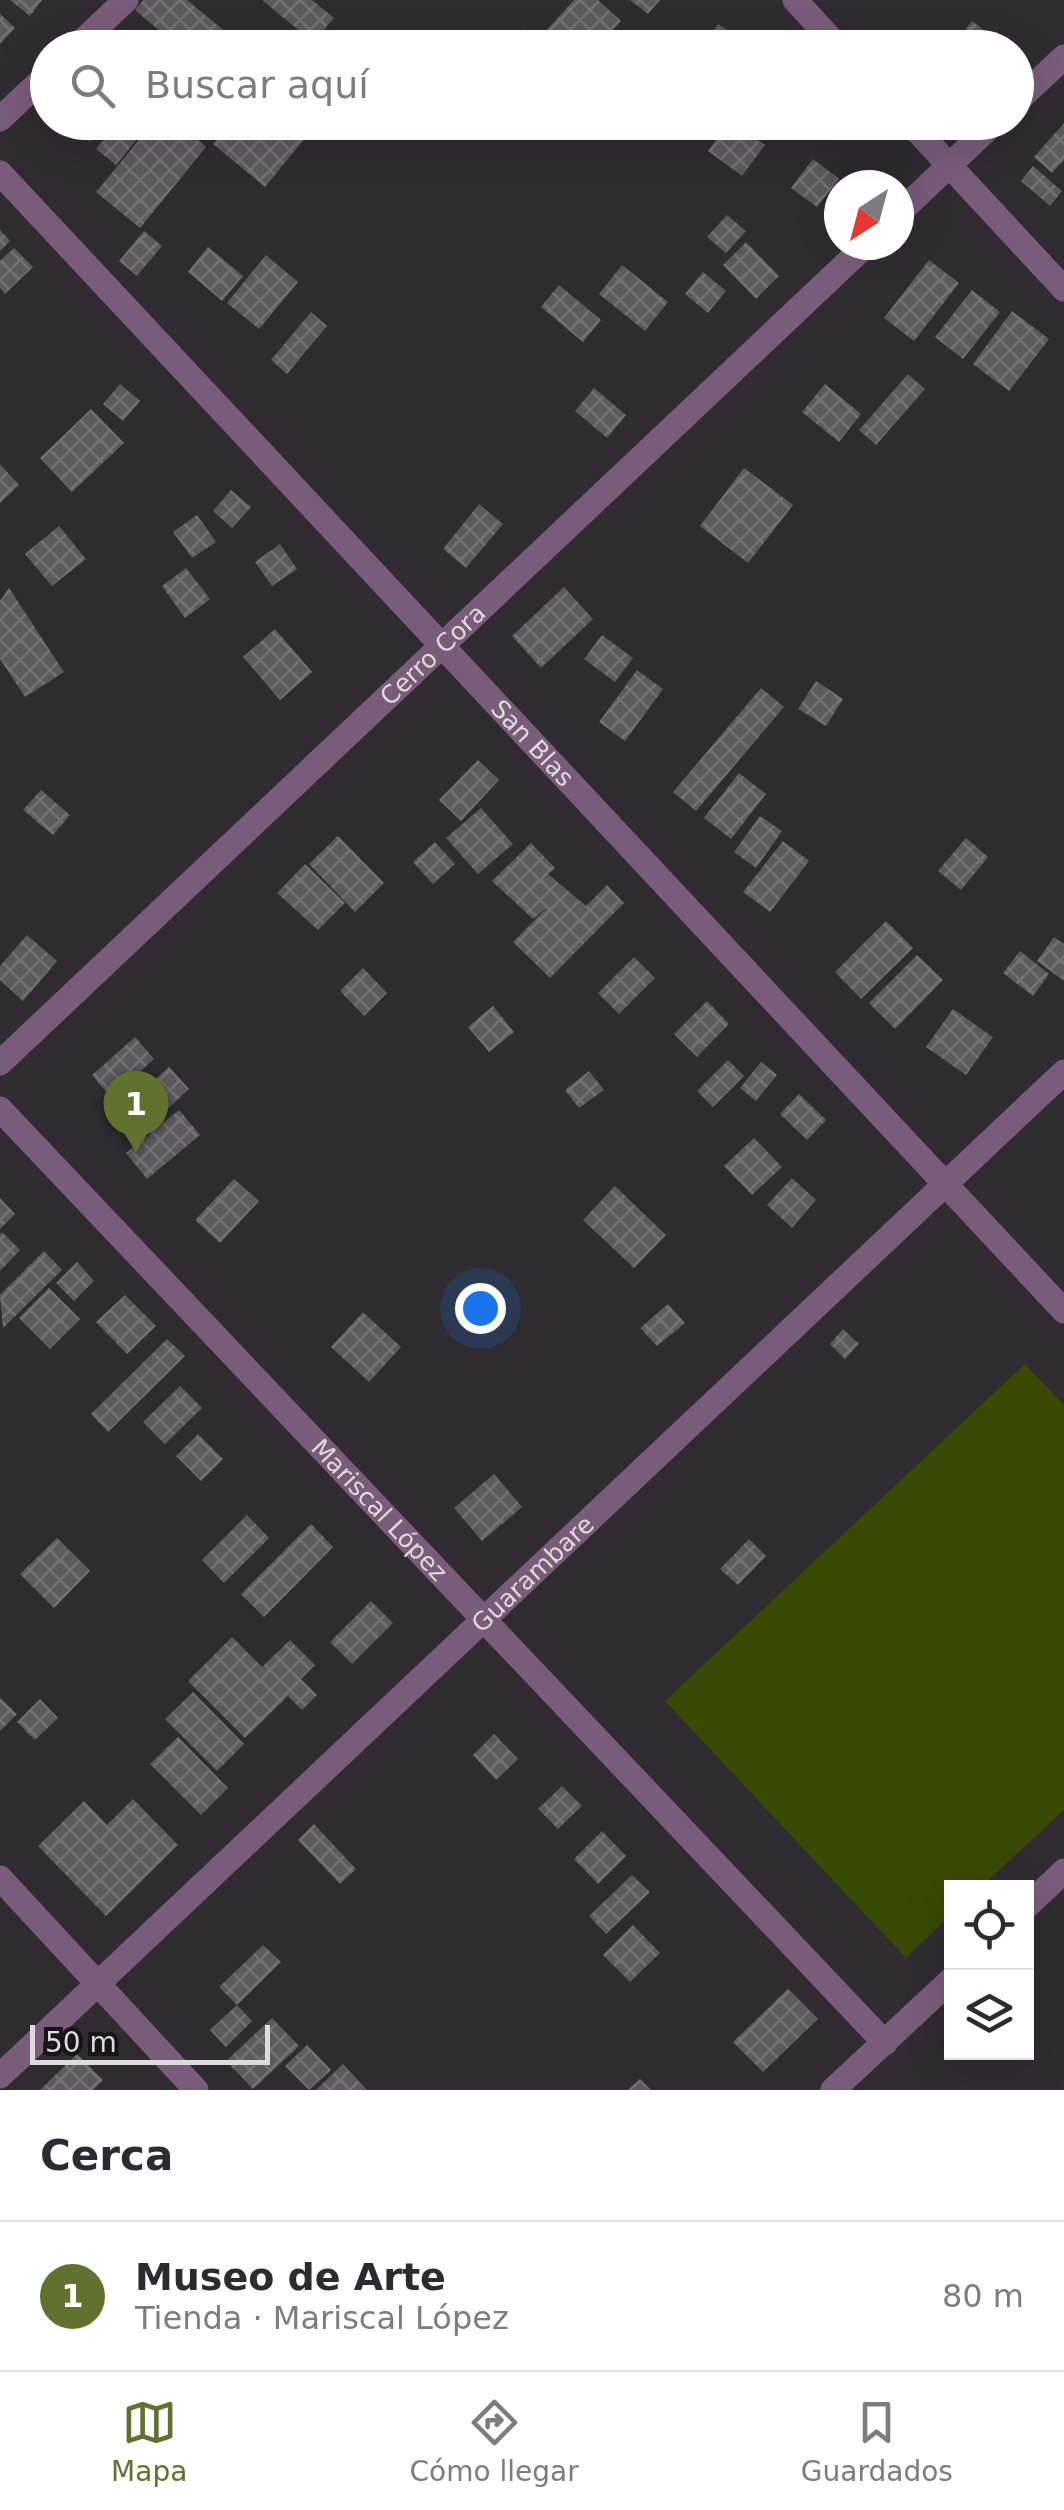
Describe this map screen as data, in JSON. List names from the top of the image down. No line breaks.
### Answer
{"streets":{"street":["Cerro Cora","San Blas","Mariscal López","Guarambare"]},"crossings":[["Cerro Cora","San Blas"],["San Blas","Guarambare"],["Mariscal López","Guarambare"]],"scale_bar":"50 m","north":"bottom left","page":{"search":"Buscar aquí","pins":"1","scale":"50 m","heading":"Cerca","list":[{"mark":"1","name":"Museo de Arte","note":"Tienda · Mariscal López","value":"80 m"}],"nav":["Mapa","Cómo llegar","Guardados"]}}
